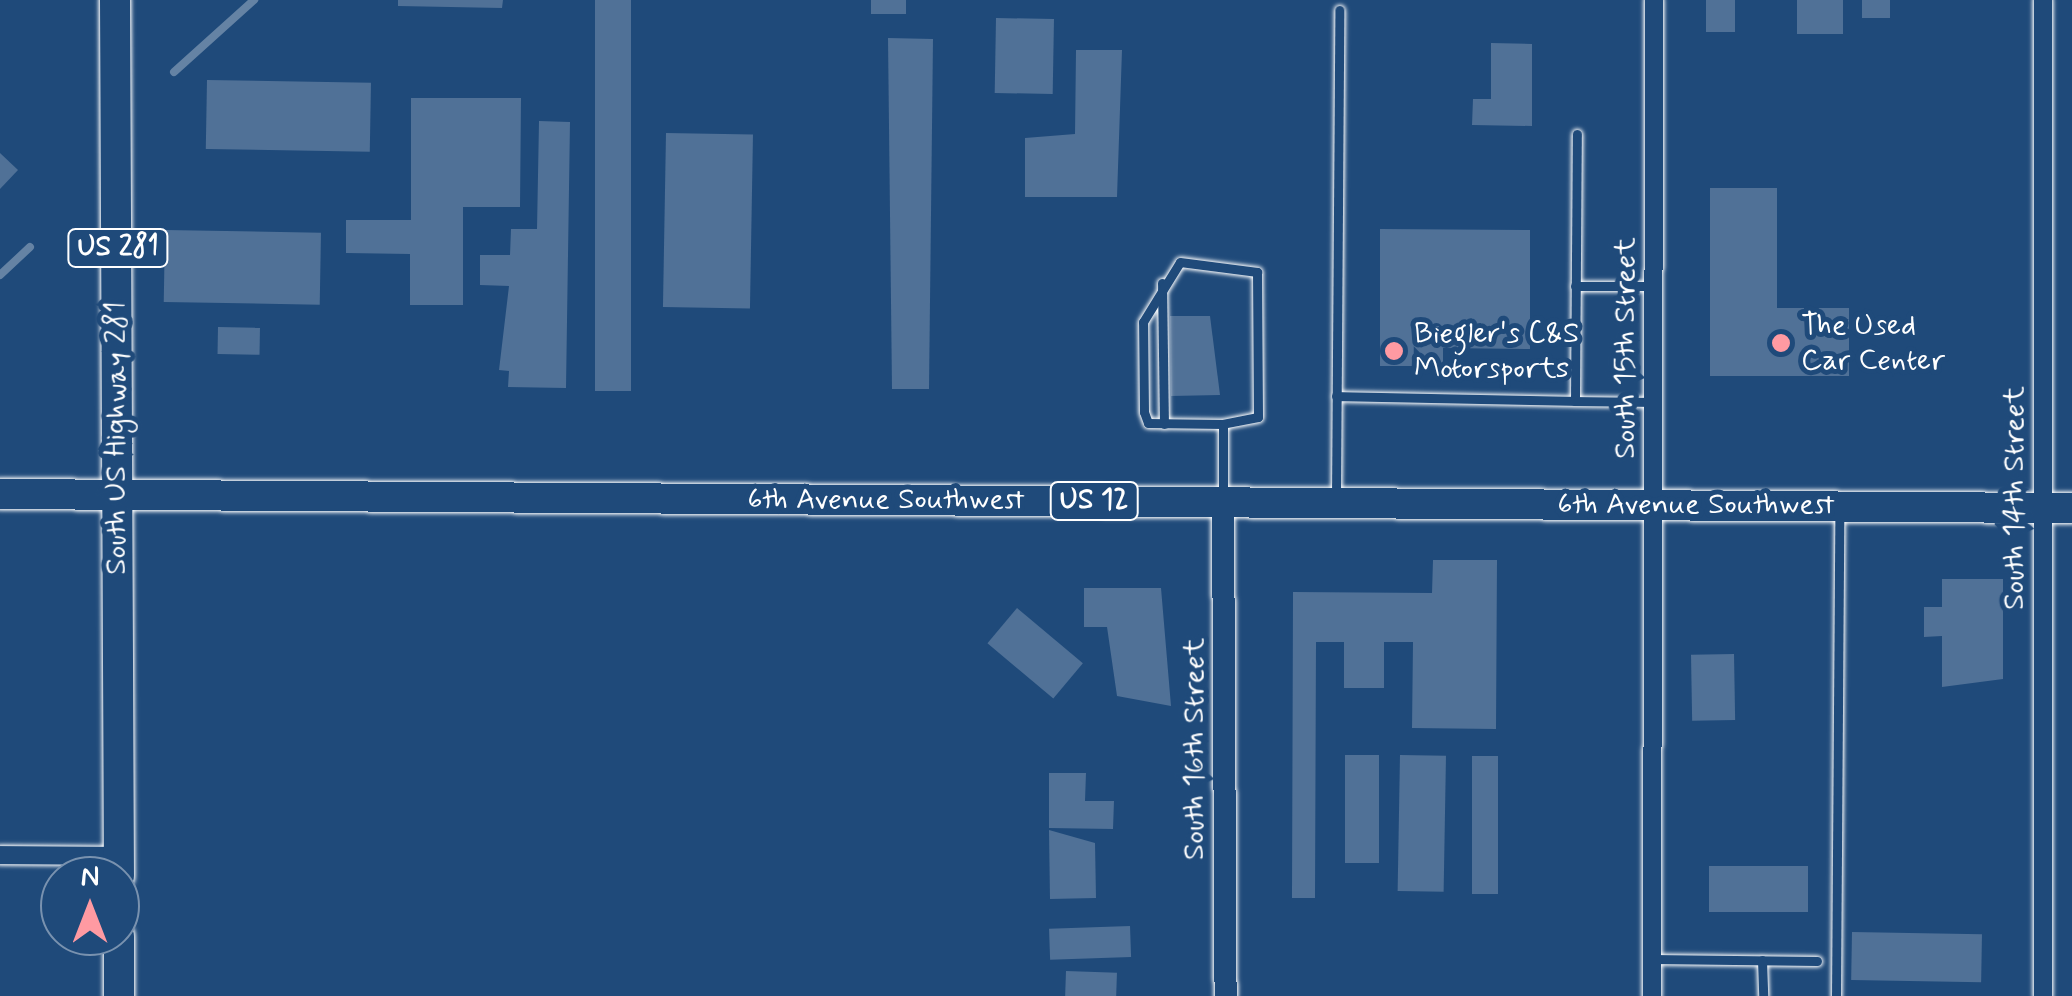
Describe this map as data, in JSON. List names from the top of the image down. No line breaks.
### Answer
{"streets":{"highway":["US 281","South US Highway 281","6th Avenue Southwest","US 12"],"street":["South 15th Street","South 14th Street","South 16th Street"]},"crossings":[["South 15th Street","6th Avenue Southwest"],["South US Highway 281","6th Avenue Southwest"],["South 14th Street","6th Avenue Southwest"],["6th Avenue Southwest","South 16th Street"]],"places":["The Used Car Center","Biegler's C&S Motorsports"],"north":"top"}
